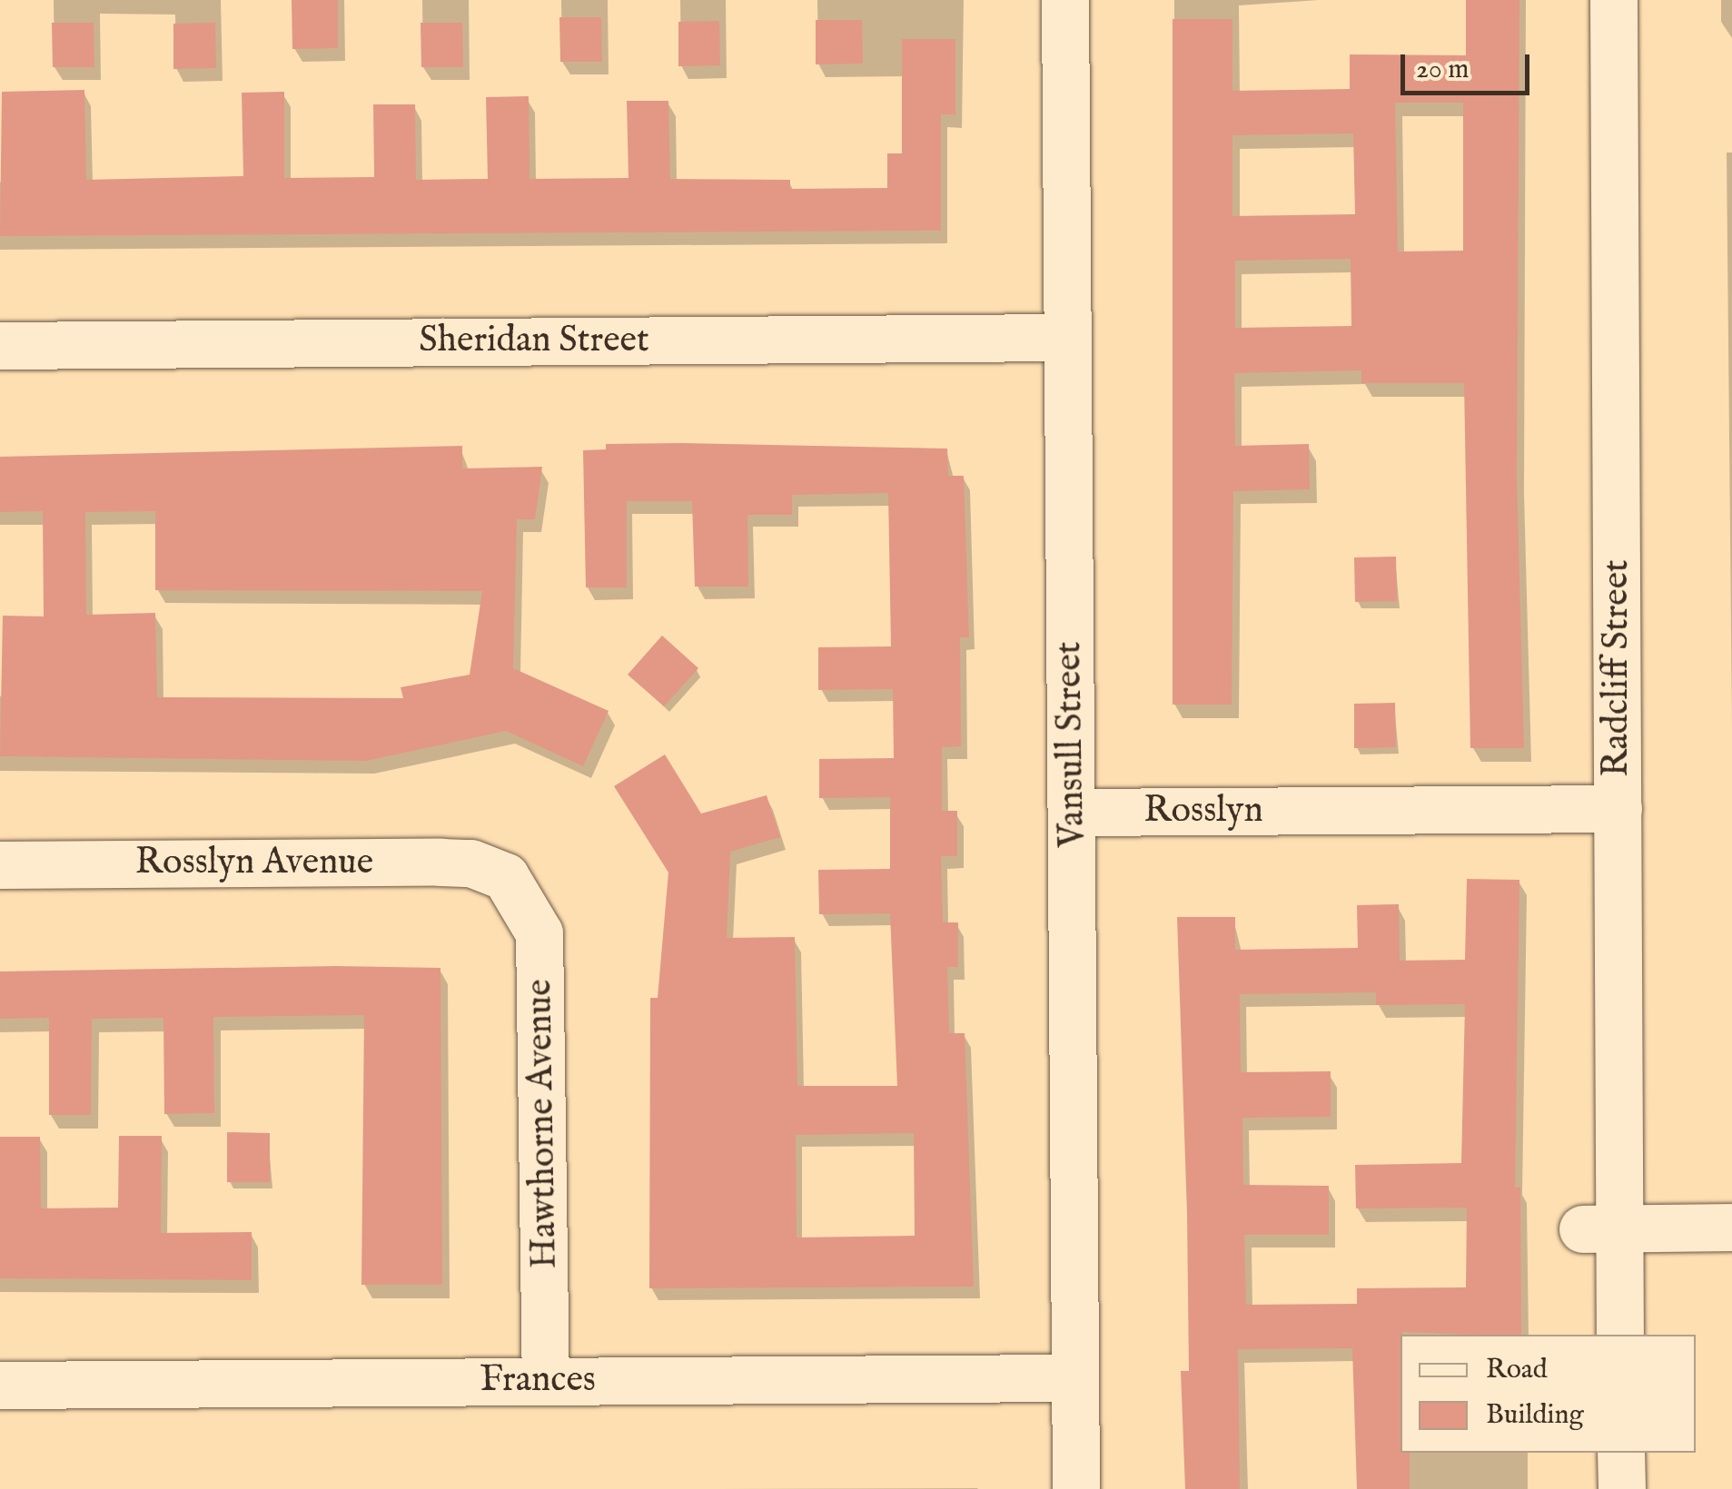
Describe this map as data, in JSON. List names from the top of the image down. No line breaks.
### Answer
{"streets":{"street":["Sheridan Street","Radcliff Street","Vansull Street","Rosslyn","Rosslyn Avenue","Hawthorne Avenue","Frances"]},"crossings":[["Sheridan Street","Vansull Street"],["Radcliff Street","Rosslyn"],["Vansull Street","Rosslyn"],["Vansull Street","Frances"],["Rosslyn Avenue","Hawthorne Avenue"],["Hawthorne Avenue","Frances"]],"legend":["Road","Building"],"scale_bar":"20 m"}
